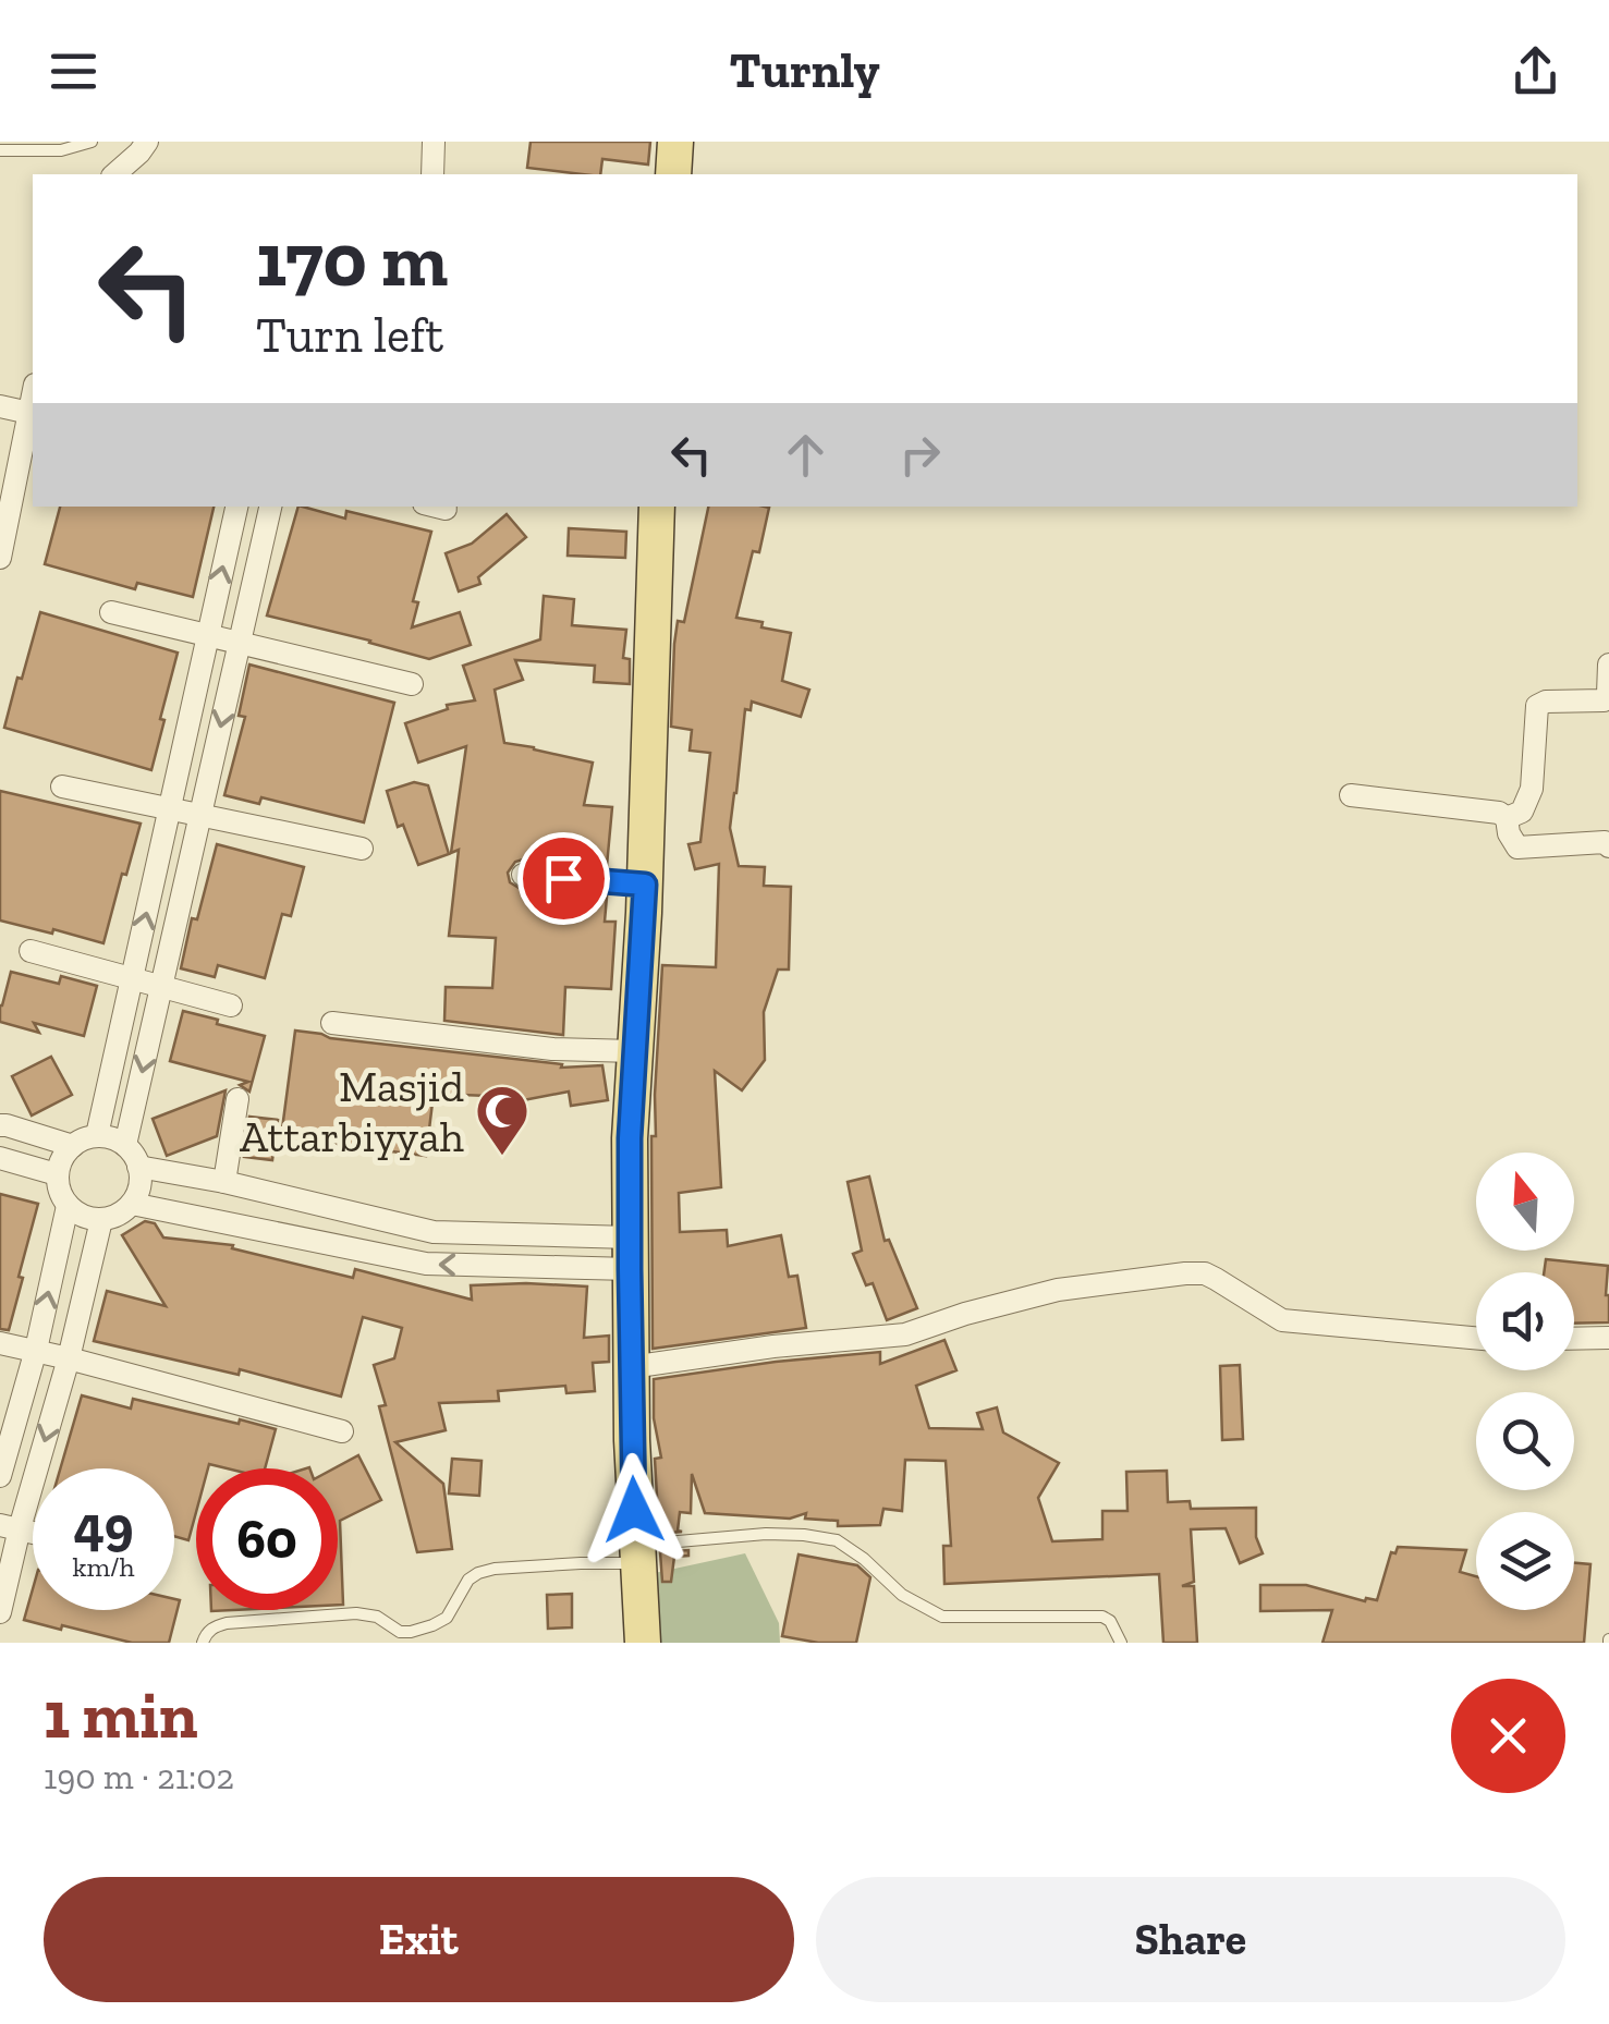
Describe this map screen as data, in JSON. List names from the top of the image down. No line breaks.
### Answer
{"places":{"mosque":["Masjid Attarbiyyah"]},"north":"top","page":{"header":"Turnly","turn":["170 m","Turn left"],"speed":"49 km/h","limit":"60","heading":["1 min","190 m · 21:02"],"buttons":["Exit","Share"]}}
